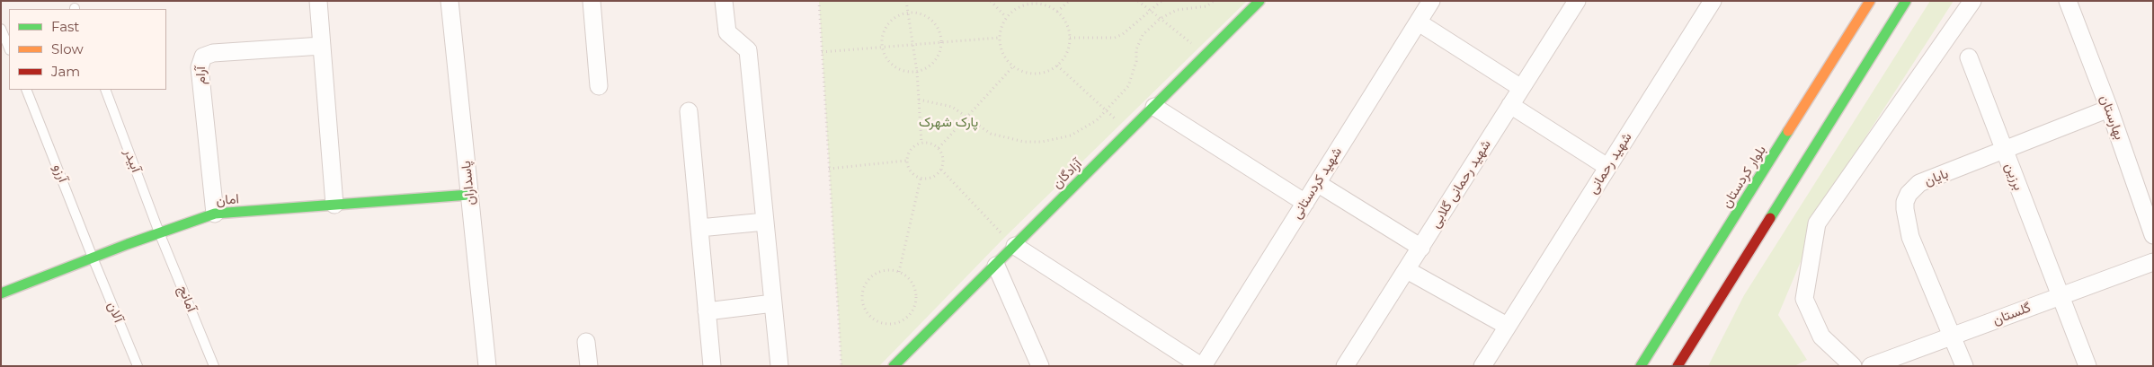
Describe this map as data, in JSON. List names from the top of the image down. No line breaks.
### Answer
{"streets":{"street":["آرام","بهارستان","شهید رحمانی","آزادگان","بلوار کردستان","برزین","بایان","پاسداران","شهید کردستانی","شهید رحمانی گلابی","امان","گلستان"],"lane":["آبیدر","آرزو","آمانج","آلان"]},"crossings":[["آرام","امان"],["بهارستان","بایان"],["آبیدر","امان"],["آبیدر","آمانج"],["آرزو","امان"],["آرزو","آلان"],["برزین","بایان"],["برزین","گلستان"],["بایان","گلستان"],["پاسداران","امان"],["امان","آمانج"],["امان","آلان"]],"parks":["پارک شهرک"],"legend":["Fast","Slow","Jam"]}
